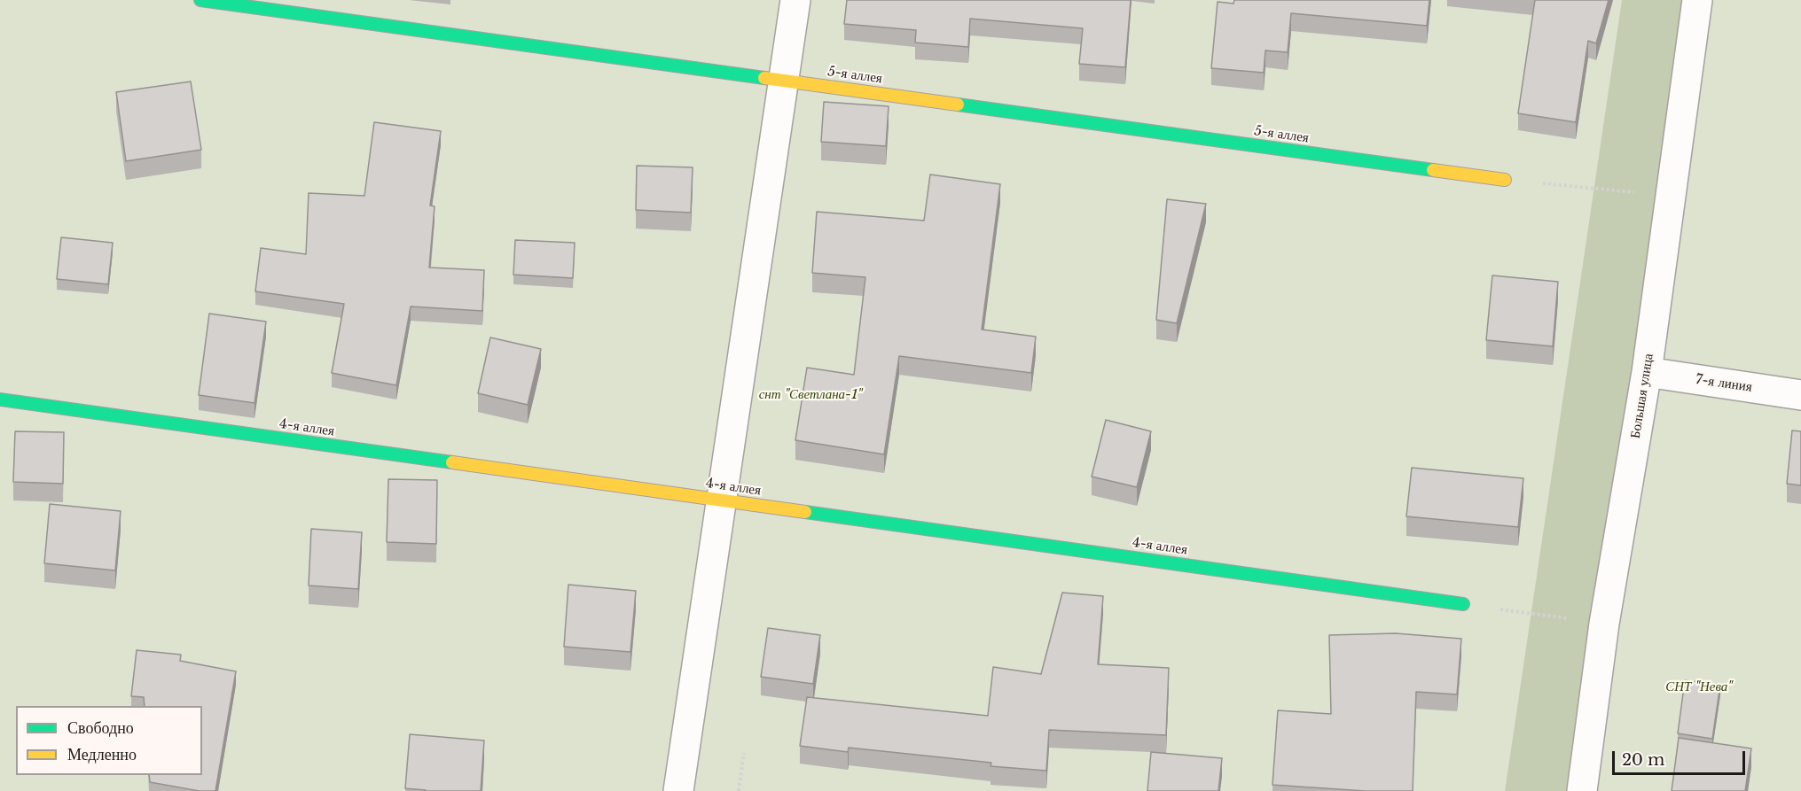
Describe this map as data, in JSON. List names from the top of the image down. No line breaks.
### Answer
{"streets":{"street":["5-я аллея","7-я линия","Большая улица","4-я аллея"]},"crossings":[["7-я линия","Большая улица"]],"parks":["снт \"Светлана-1\"","СНТ \"Нева\""],"legend":["Свободно","Медленно"],"scale_bar":"20 m"}
